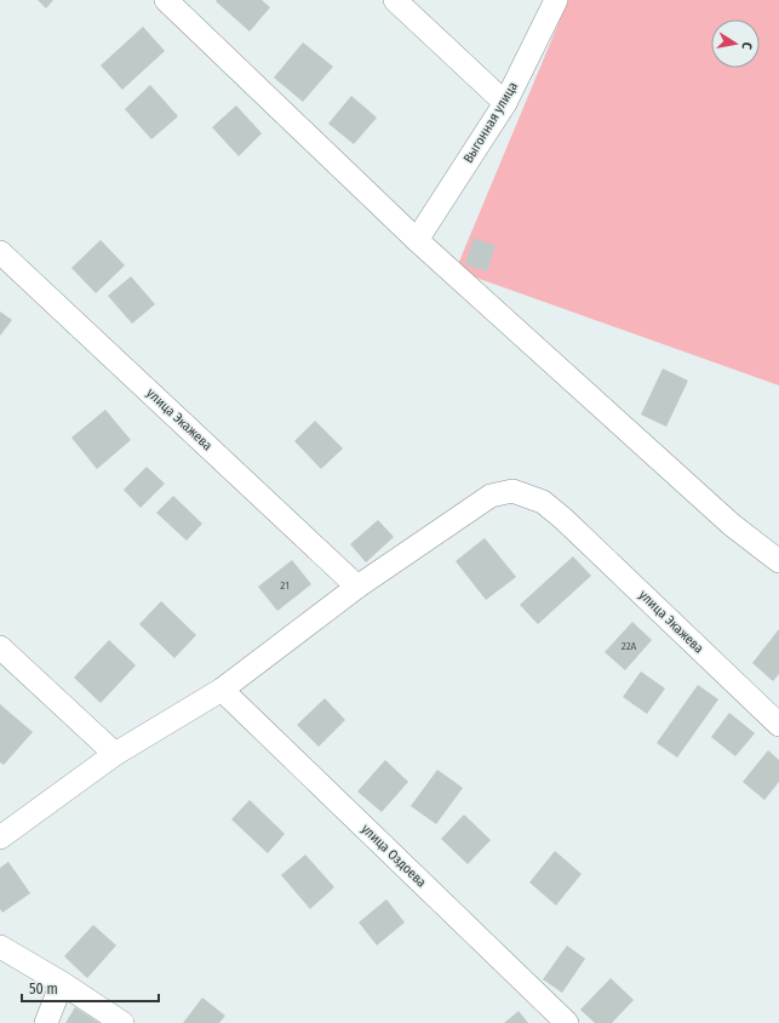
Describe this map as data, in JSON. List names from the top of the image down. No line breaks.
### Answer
{"streets":{"street":["Выгонная улица","улица Экажева","улица Оздоева"]},"crossings":[["улица Экажева","улица Оздоева"]],"house_numbers":["21","22А"],"scale_bar":"50 m","north":"right"}
